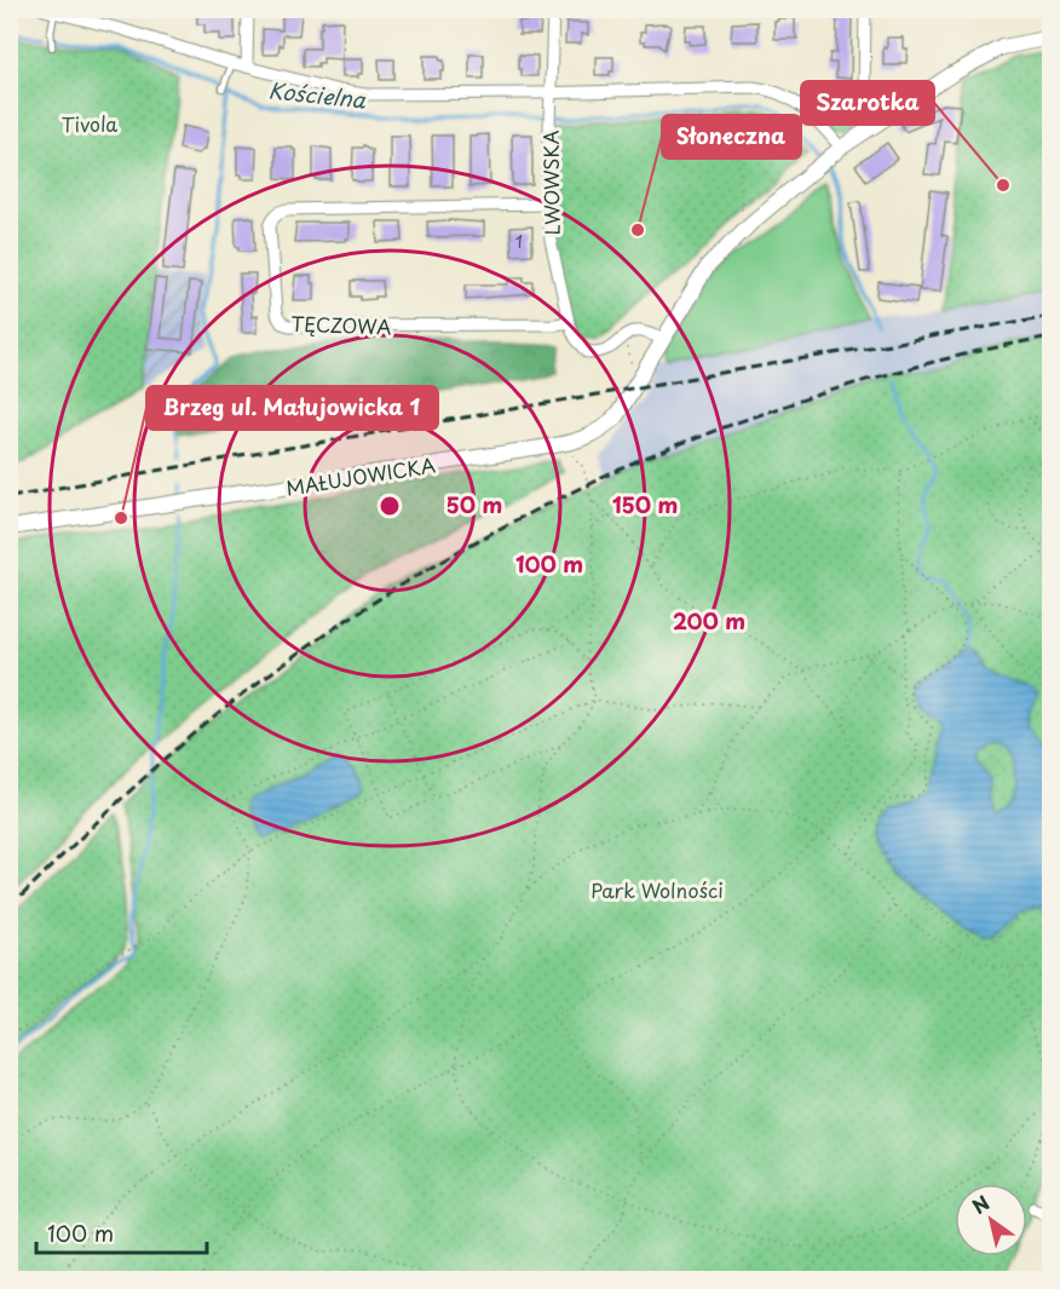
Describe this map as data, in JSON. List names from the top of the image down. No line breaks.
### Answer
{"streets":{"street":["LWOWSKA","TĘCZOWA","MAŁUJOWICKA"]},"crossings":[["LWOWSKA","TĘCZOWA"],["LWOWSKA","MAŁUJOWICKA"]],"water":["Kościelna"],"parks":["Tivola","Park Wolności"],"places":["Szarotka","Słoneczna","Brzeg ul. Małujowicka 1"],"house_numbers":["1"],"scale_bar":"100 m","north":"top left","rings":["50 m","150 m","100 m","200 m"]}
